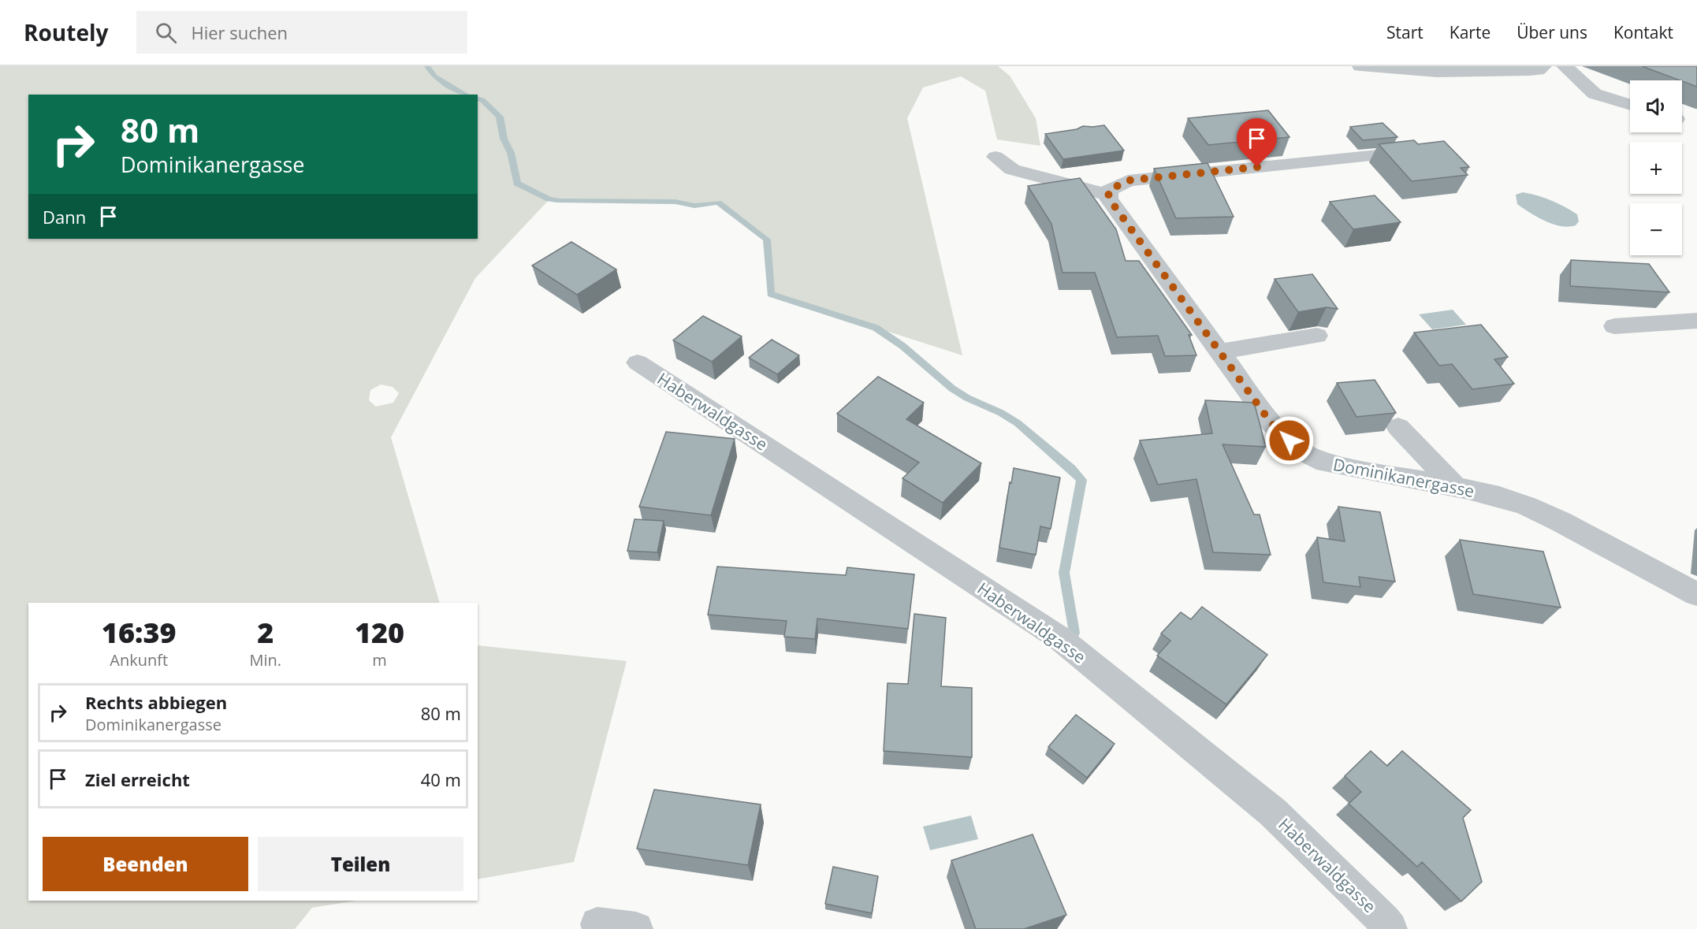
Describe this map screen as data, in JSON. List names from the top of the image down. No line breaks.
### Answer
{"streets":{"street":["Haberwaldgasse","Dominikanergasse"]},"page":{"header":"Routely","search":"Hier suchen","nav":["Start","Karte","Über uns","Kontakt"],"map_buttons":["+","−"],"turn":["80 m","Dominikanergasse"],"then":"Dann","eta":["16:39","Ankunft","2","Min.","120","m"],"list":[{"name":"Rechts abbiegen","note":"Dominikanergasse","value":"80 m"},{"name":"Ziel erreicht","value":"40 m"}],"buttons":["Beenden","Teilen"]}}
